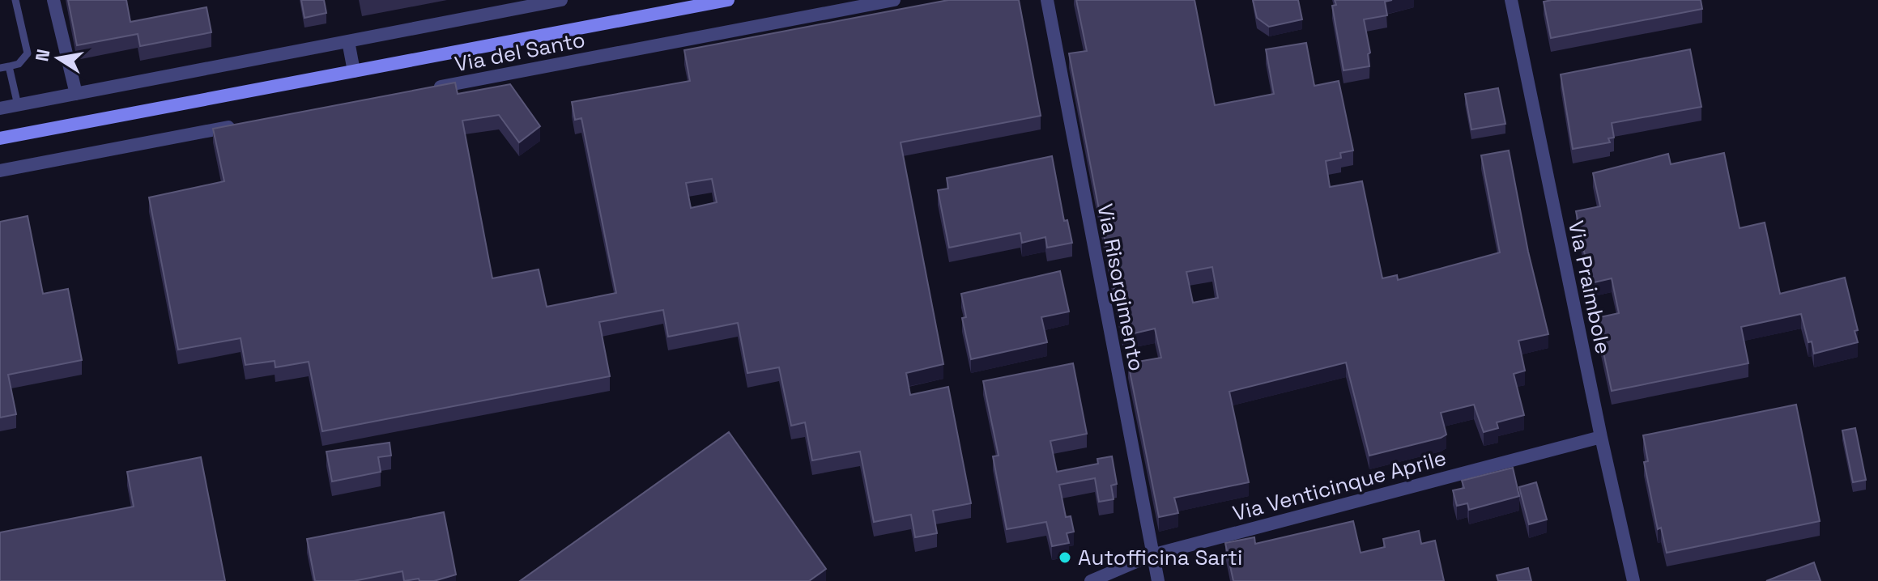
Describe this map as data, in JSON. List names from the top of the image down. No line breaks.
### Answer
{"streets":{"street":["Via del Santo","Via Risorgimento","Via Praimbole","Via Venticinque Aprile"]},"crossings":[["Via Risorgimento","Via Venticinque Aprile"],["Via Praimbole","Via Venticinque Aprile"]],"places":["Autofficina Sarti"],"north":"left"}
